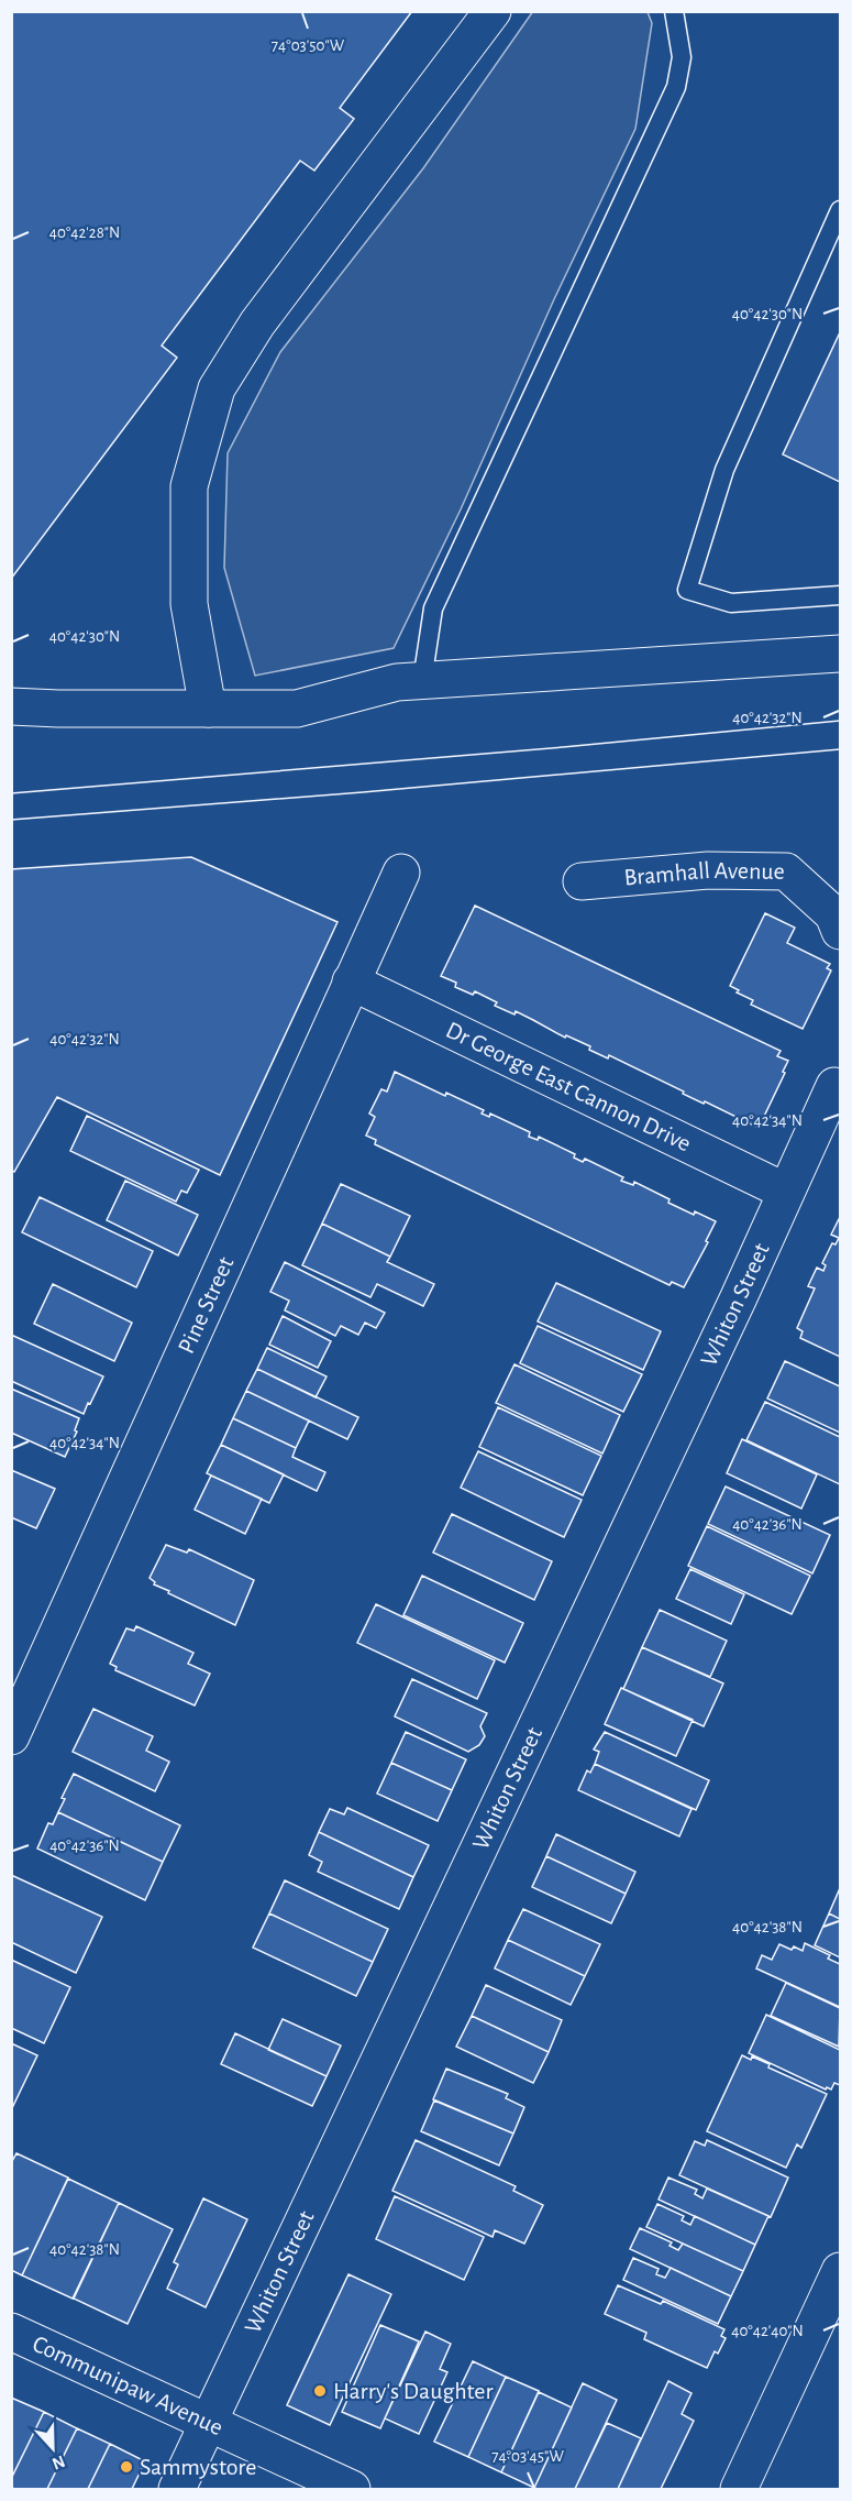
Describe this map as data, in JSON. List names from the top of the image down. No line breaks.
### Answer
{"streets":{"street":["Bramhall Avenue","Dr George East Cannon Drive","Pine Street","Whiton Street","Communipaw Avenue"]},"crossings":[["Dr George East Cannon Drive","Pine Street"],["Dr George East Cannon Drive","Whiton Street"],["Whiton Street","Communipaw Avenue"]],"places":["Harry's Daughter","Sammystore"],"north":"bottom","coordinates":["74°03'50\"W","40°42'28\"N","40°42'30\"N","40°42'32\"N","40°42'34\"N","40°42'36\"N","40°42'38\"N","40°42'40\"N","74°03'45\"W"]}
